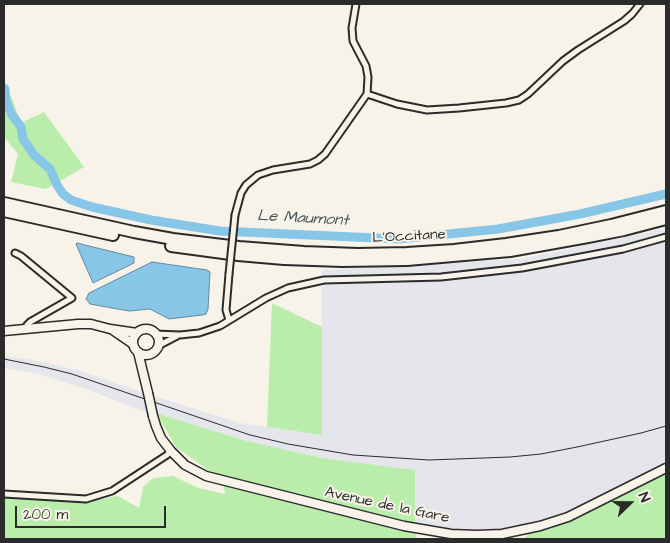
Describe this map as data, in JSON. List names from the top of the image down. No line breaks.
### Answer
{"streets":{"highway":["L'Occitane"],"street":["Avenue de la Gare"]},"water":["Le Maumont"],"scale_bar":"200 m","north":"right"}
